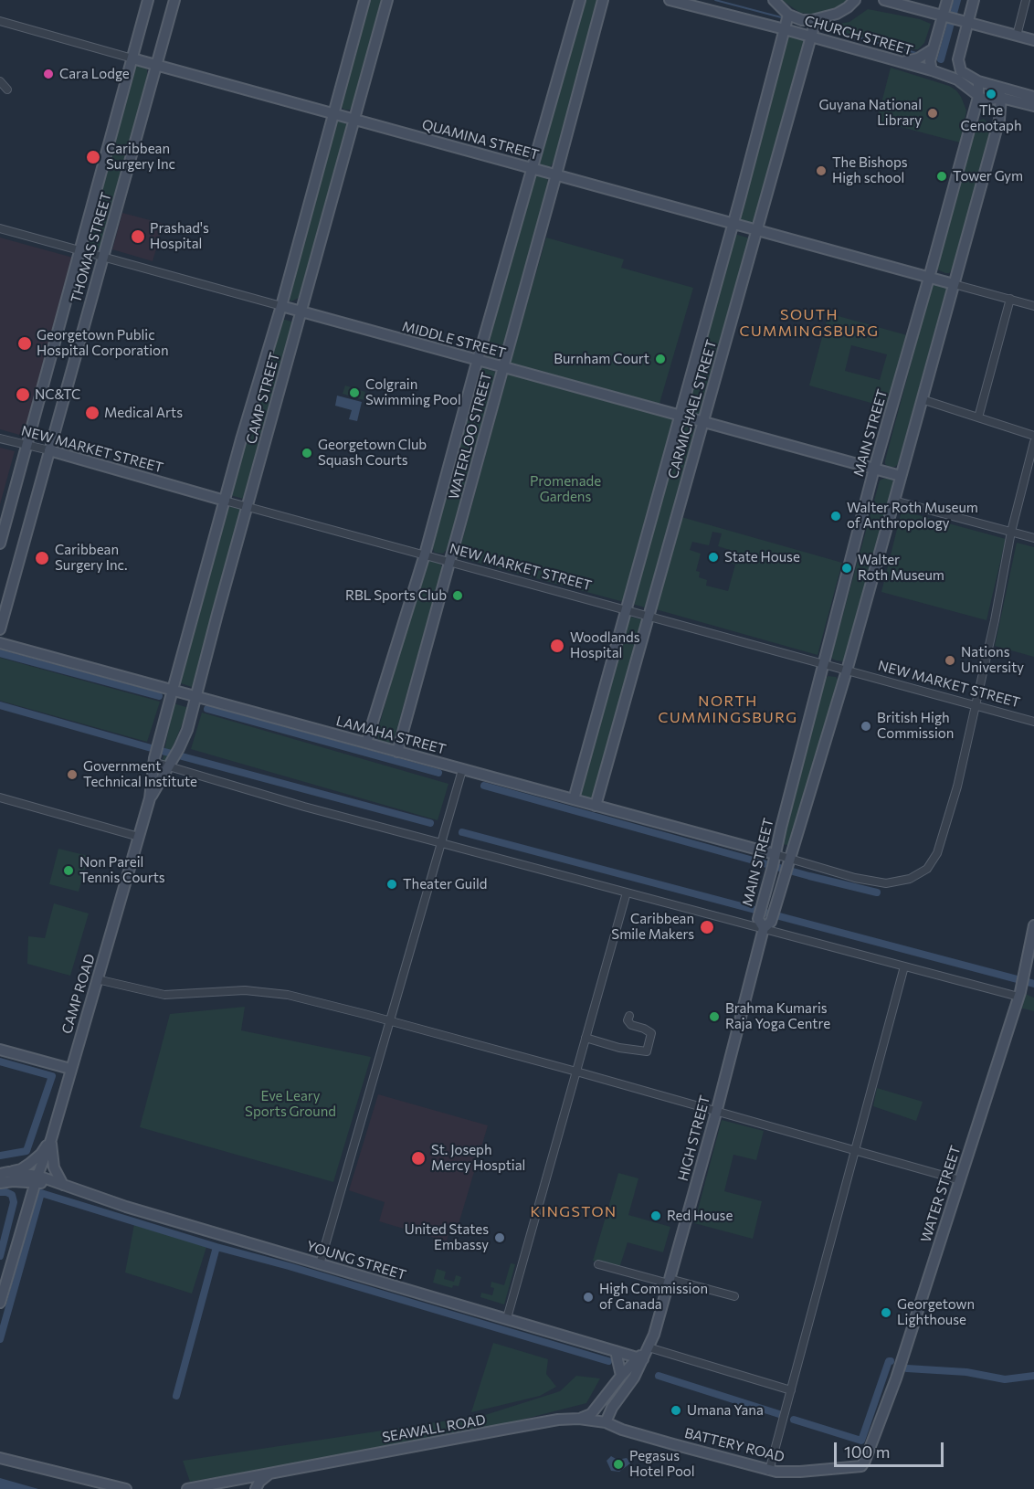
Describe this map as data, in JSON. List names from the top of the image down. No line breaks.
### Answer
{"streets":{"street":["CHURCH STREET","QUAMINA STREET","THOMAS STREET","MIDDLE STREET","CAMP STREET","CARMICHAEL STREET","MAIN STREET","WATERLOO STREET","NEW MARKET STREET","LAMAHA STREET","CAMP ROAD","HIGH STREET","WATER STREET","YOUNG STREET","SEAWALL ROAD","BATTERY ROAD"]},"crossings":[["CHURCH STREET","CARMICHAEL STREET"],["CHURCH STREET","MAIN STREET"],["QUAMINA STREET","THOMAS STREET"],["QUAMINA STREET","CAMP STREET"],["QUAMINA STREET","CARMICHAEL STREET"],["QUAMINA STREET","MAIN STREET"],["QUAMINA STREET","WATERLOO STREET"],["THOMAS STREET","MIDDLE STREET"],["THOMAS STREET","NEW MARKET STREET"],["MIDDLE STREET","CAMP STREET"],["MIDDLE STREET","CARMICHAEL STREET"],["MIDDLE STREET","MAIN STREET"],["MIDDLE STREET","WATERLOO STREET"],["CAMP STREET","NEW MARKET STREET"],["CAMP STREET","LAMAHA STREET"],["CAMP STREET","CAMP ROAD"],["CARMICHAEL STREET","NEW MARKET STREET"],["CARMICHAEL STREET","LAMAHA STREET"],["MAIN STREET","NEW MARKET STREET"],["MAIN STREET","LAMAHA STREET"],["MAIN STREET","HIGH STREET"],["WATERLOO STREET","NEW MARKET STREET"],["WATERLOO STREET","LAMAHA STREET"],["LAMAHA STREET","CAMP ROAD"],["CAMP ROAD","YOUNG STREET"],["HIGH STREET","YOUNG STREET"],["HIGH STREET","SEAWALL ROAD"],["HIGH STREET","BATTERY ROAD"],["WATER STREET","BATTERY ROAD"],["SEAWALL ROAD","BATTERY ROAD"]],"districts":["SOUTH CUMMINGSBURG","NORTH CUMMINGSBURG","KINGSTON"],"parks":["Promenade Gardens","Eve Leary Sports Ground"],"places":["Cara Lodge","The Cenotaph","Guyana National Library","Caribbean Surgery Inc","The Bishops High school","Tower Gym","Prashad's Hospital","Georgetown Public Hospital Corporation","Burnham Court","Colgrain Swimming Pool","NC&TC","Medical Arts","Georgetown Club Squash Courts","Walter Roth Museum of Anthropology","State House","Caribbean Surgery Inc.","Walter Roth Museum","RBL Sports Club","Woodlands Hospital","Nations University","British High Commission","Government Technical Institute","Non Pareil Tennis Courts","Theater Guild","Caribbean Smile Makers","Brahma Kumaris Raja Yoga Centre","St. Joseph Mercy Hosptial","Red House","United States Embassy","High Commission of Canada","Georgetown Lighthouse","Umana Yana","Pegasus Hotel Pool"],"scale_bar":"100 m"}
